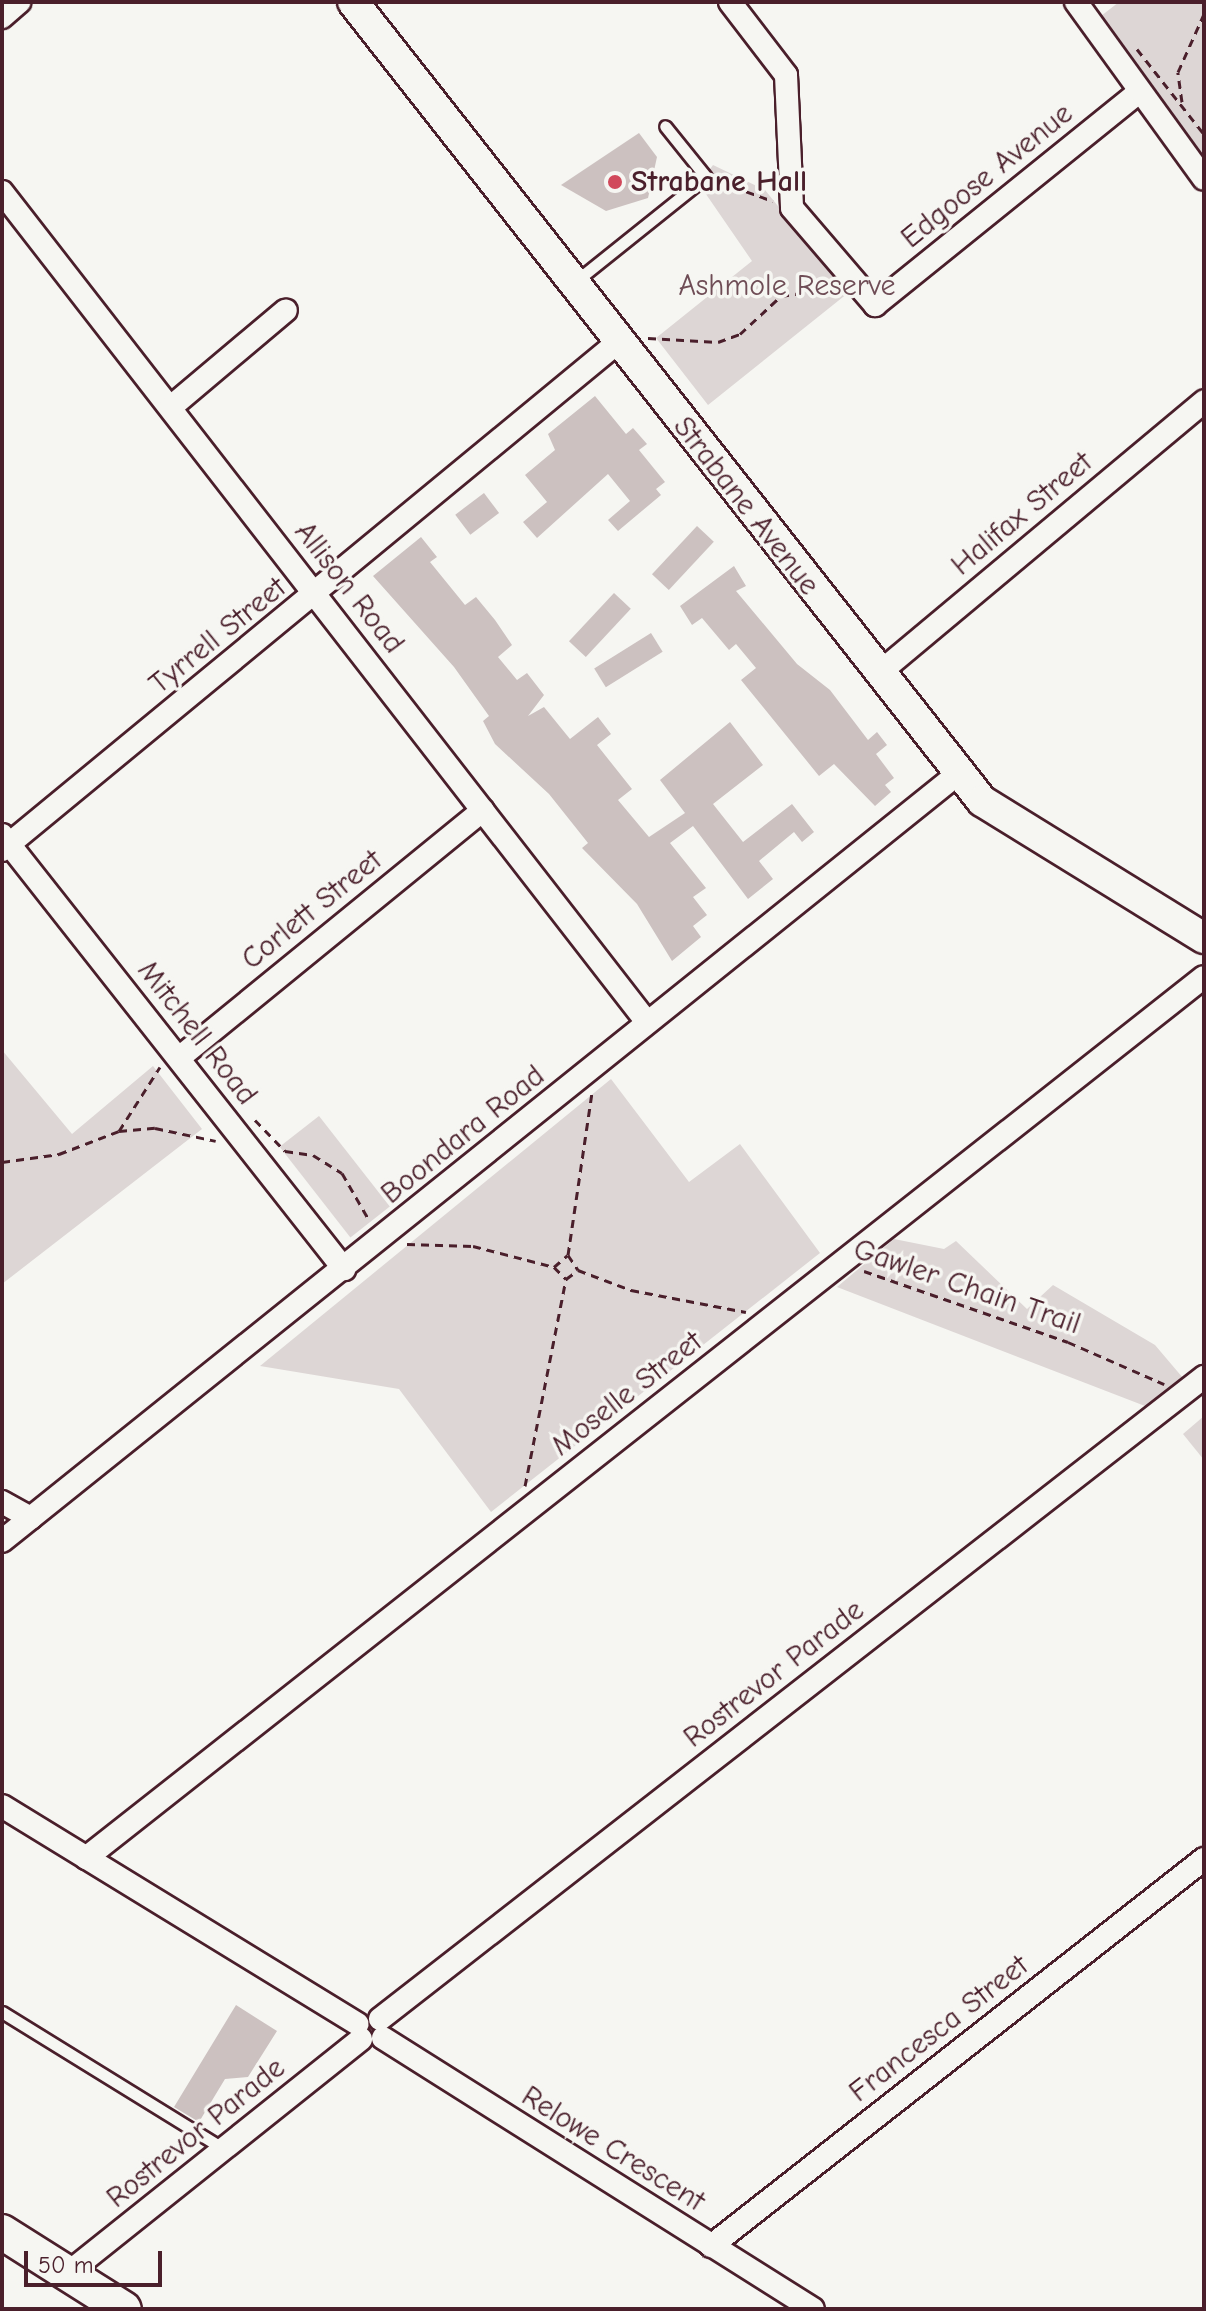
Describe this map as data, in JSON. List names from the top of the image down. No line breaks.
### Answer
{"streets":{"street":["Edgoose Avenue","Strabane Avenue","Halifax Street","Allison Road","Tyrrell Street","Corlett Street","Mitchell Road","Boondara Road","Moselle Street","Rostrevor Parade","Francesca Street","Relowe Crescent"],"path":["Gawler Chain Trail"]},"crossings":[["Strabane Avenue","Halifax Street"],["Strabane Avenue","Tyrrell Street"],["Strabane Avenue","Boondara Road"],["Allison Road","Tyrrell Street"],["Allison Road","Corlett Street"],["Allison Road","Boondara Road"],["Tyrrell Street","Mitchell Road"],["Corlett Street","Mitchell Road"],["Mitchell Road","Boondara Road"],["Gawler Chain Trail","Moselle Street"],["Gawler Chain Trail","Rostrevor Parade"],["Moselle Street","Relowe Crescent"],["Rostrevor Parade","Relowe Crescent"],["Francesca Street","Relowe Crescent"]],"parks":["Ashmole Reserve"],"places":["Strabane Hall"],"scale_bar":"50 m"}
